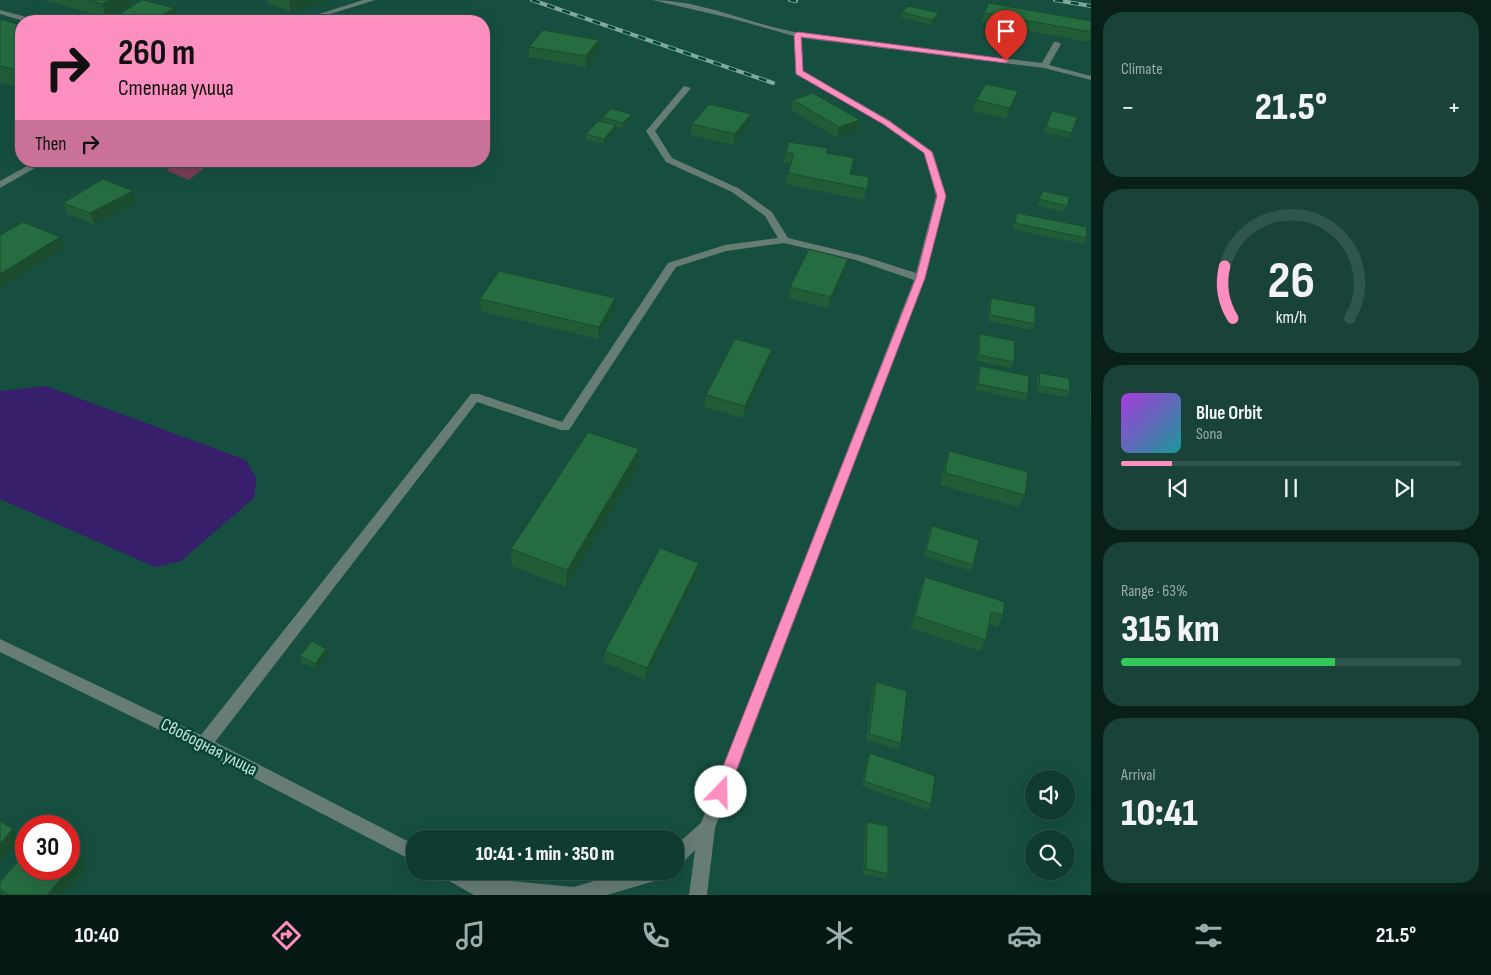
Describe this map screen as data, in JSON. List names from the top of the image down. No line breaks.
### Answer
{"streets":{"street":["Свободная улица"]},"page":{"tile":["Climate",["Range · 63%","315 km"],["Arrival","10:41"]],"turn":["260 m","Степная улица"],"heat":["−","21.5°","+"],"then":"Then","song":["Blue Orbit","Sona"],"limit":"30","trip":"10:41 · 1 min · 350 m","tabs":["10:40","21.5°"],"gauge":["26","km/h"]}}
